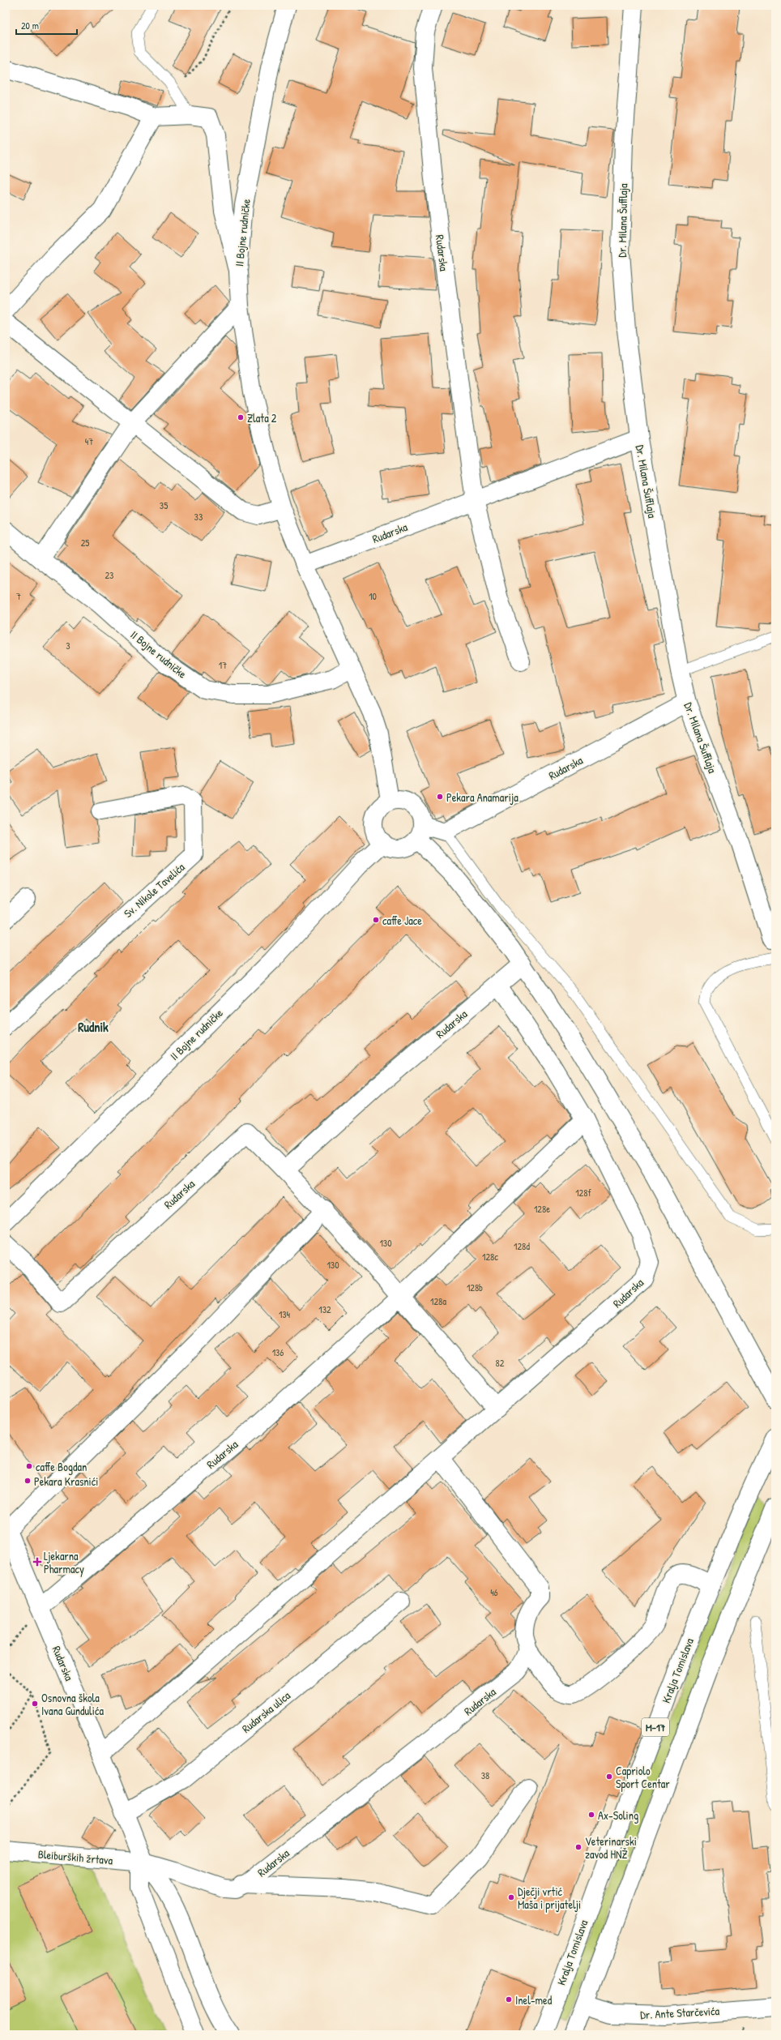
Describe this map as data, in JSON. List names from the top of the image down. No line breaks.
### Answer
{"streets":{"street":["Dr. Milana Šufflaja","II Bojne rudničke","Rudarska","Sv. Nikole Tavelića","Kralja Tomislava","Rudarska ulica","M-17","Bleiburških žrtava","Dr. Ante Starčevića"]},"crossings":[["Dr. Milana Šufflaja","Rudarska"],["Rudarska","Rudarska ulica"],["Rudarska","Bleiburških žrtava"],["M-17","Dr. Ante Starčevića"]],"districts":["Rudnik"],"places":{"other":["Zlata 2","Pekara Anamarija","caffe Jace","caffe Bogdan","Pekara Krasnići","Osnovna škola Ivana Gundulića","Capriolo Sport Centar","Ax-Soling","Veterinarski zavod HNŽ","Dječji vrtić Maša i prijatelji","Inel-med"],"health":["Ljekarna Pharmacy"]},"house_numbers":["47","35","33","25","23","7","10","3","17","128f","128e","130","128d","128c","130","128b","128a","132","134","136","82","46","38"],"scale_bar":"20 m"}
